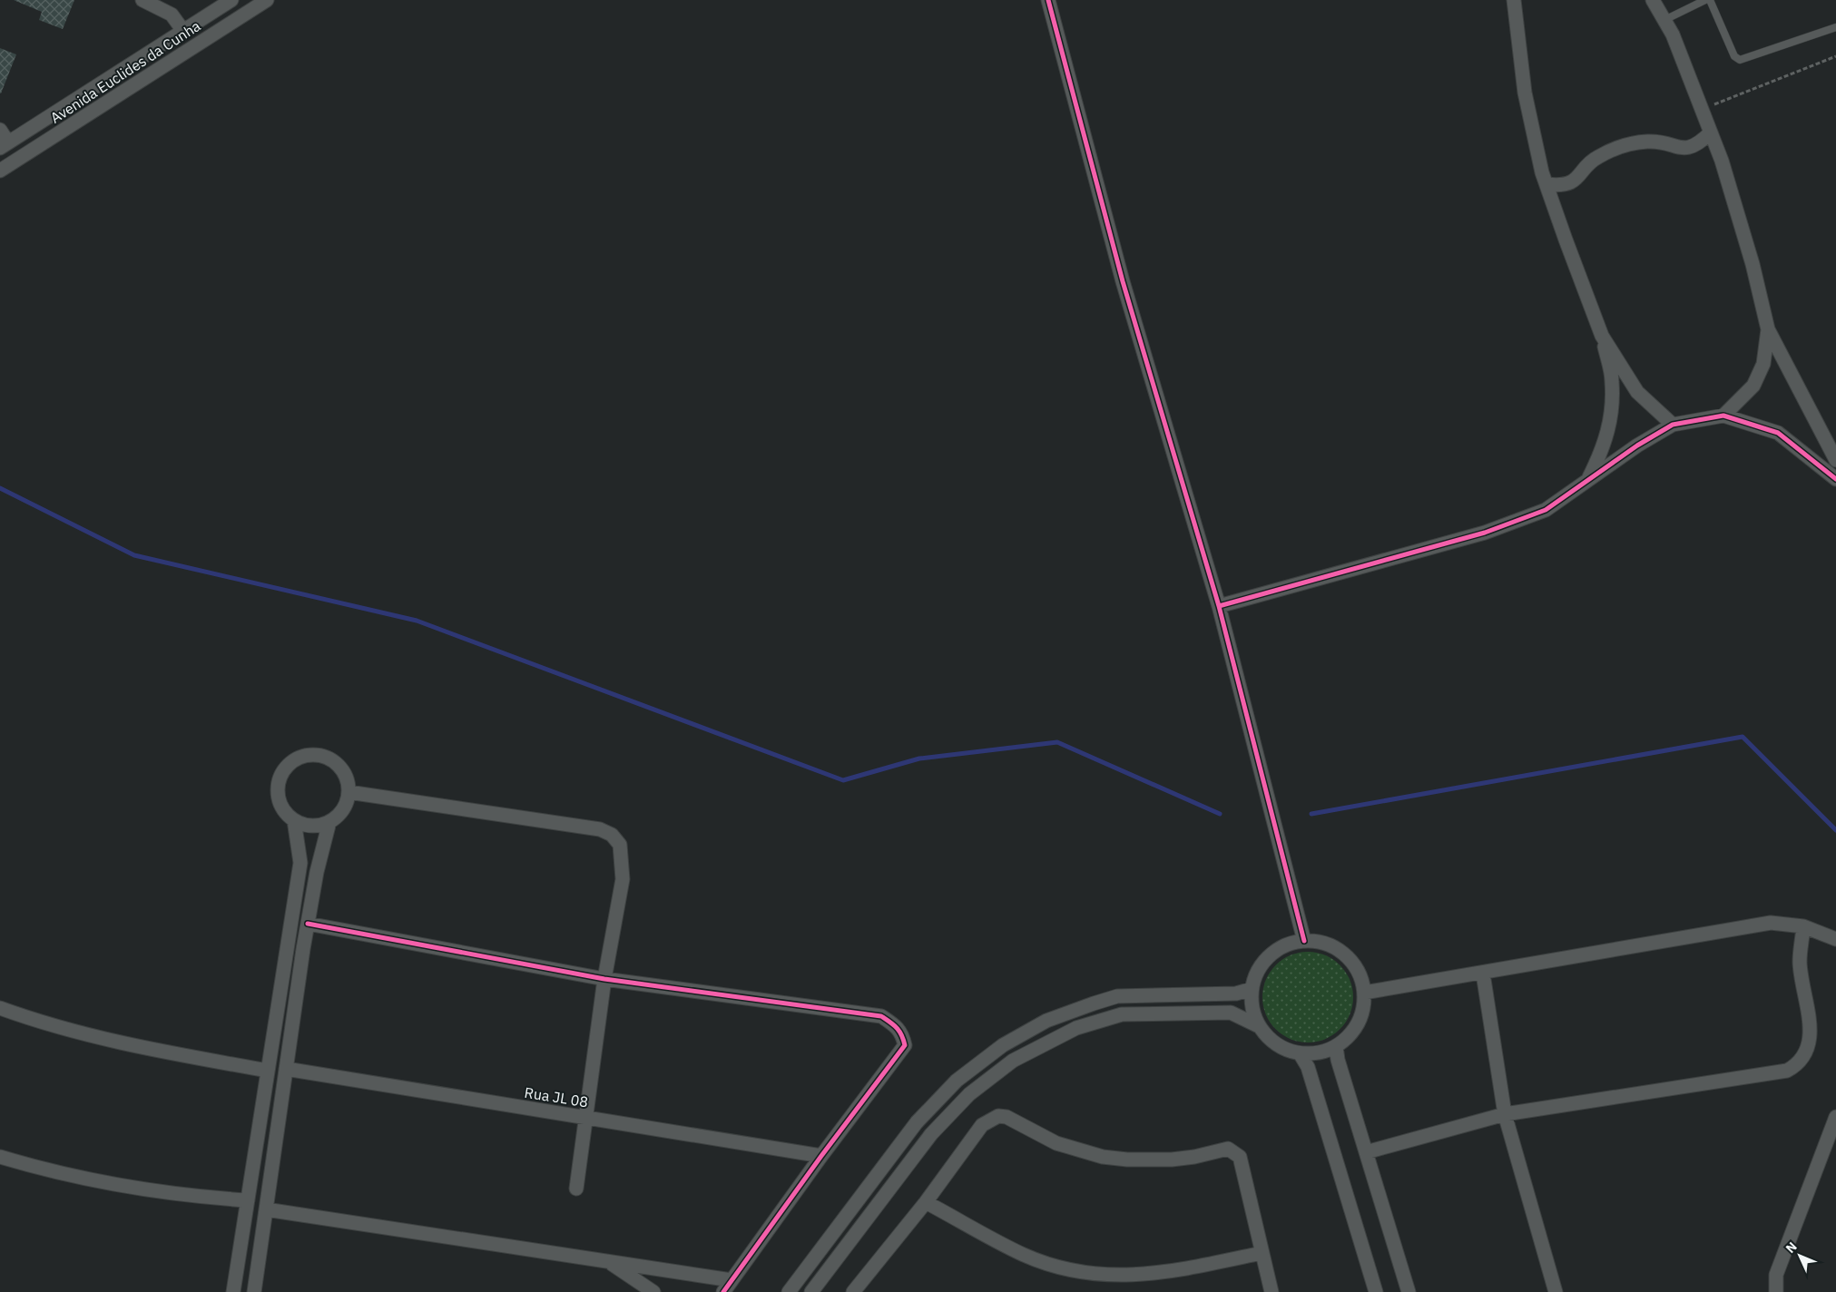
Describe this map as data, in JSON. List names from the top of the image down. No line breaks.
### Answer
{"streets":{"street":["Avenida Euclides da Cunha","Rua JL 08"]},"north":"top left"}
